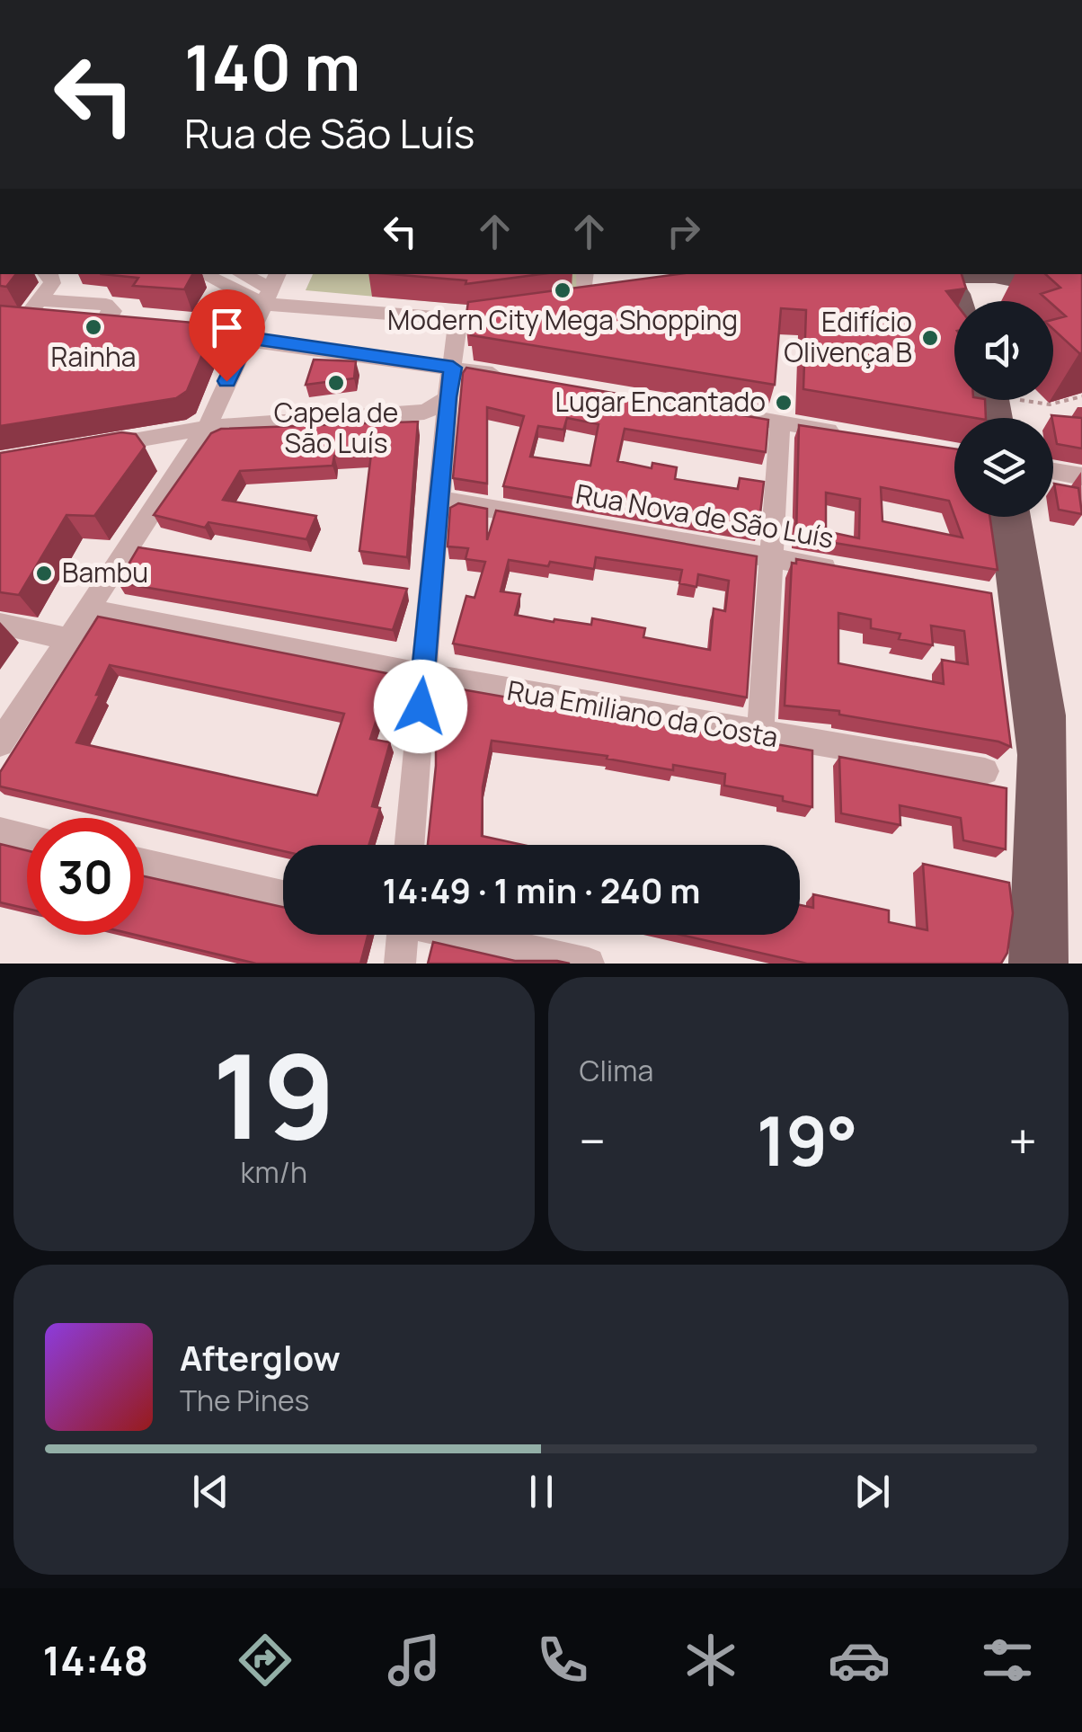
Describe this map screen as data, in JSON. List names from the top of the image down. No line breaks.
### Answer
{"streets":{"street":["Rua Nova de São Luís","Rua Emiliano da Costa"]},"places":["Modern City Mega Shopping","Rainha","Edifício Olivença B","Capela de São Luís","Lugar Encantado","Bambu"],"page":{"turn":["140 m","Rua de São Luís"],"limit":"30","trip":"14:49 · 1 min · 240 m","tile":[["19","km/h"],"Clima"],"heat":["−","19°","+"],"song":["Afterglow","The Pines"],"tabs":"14:48"}}
